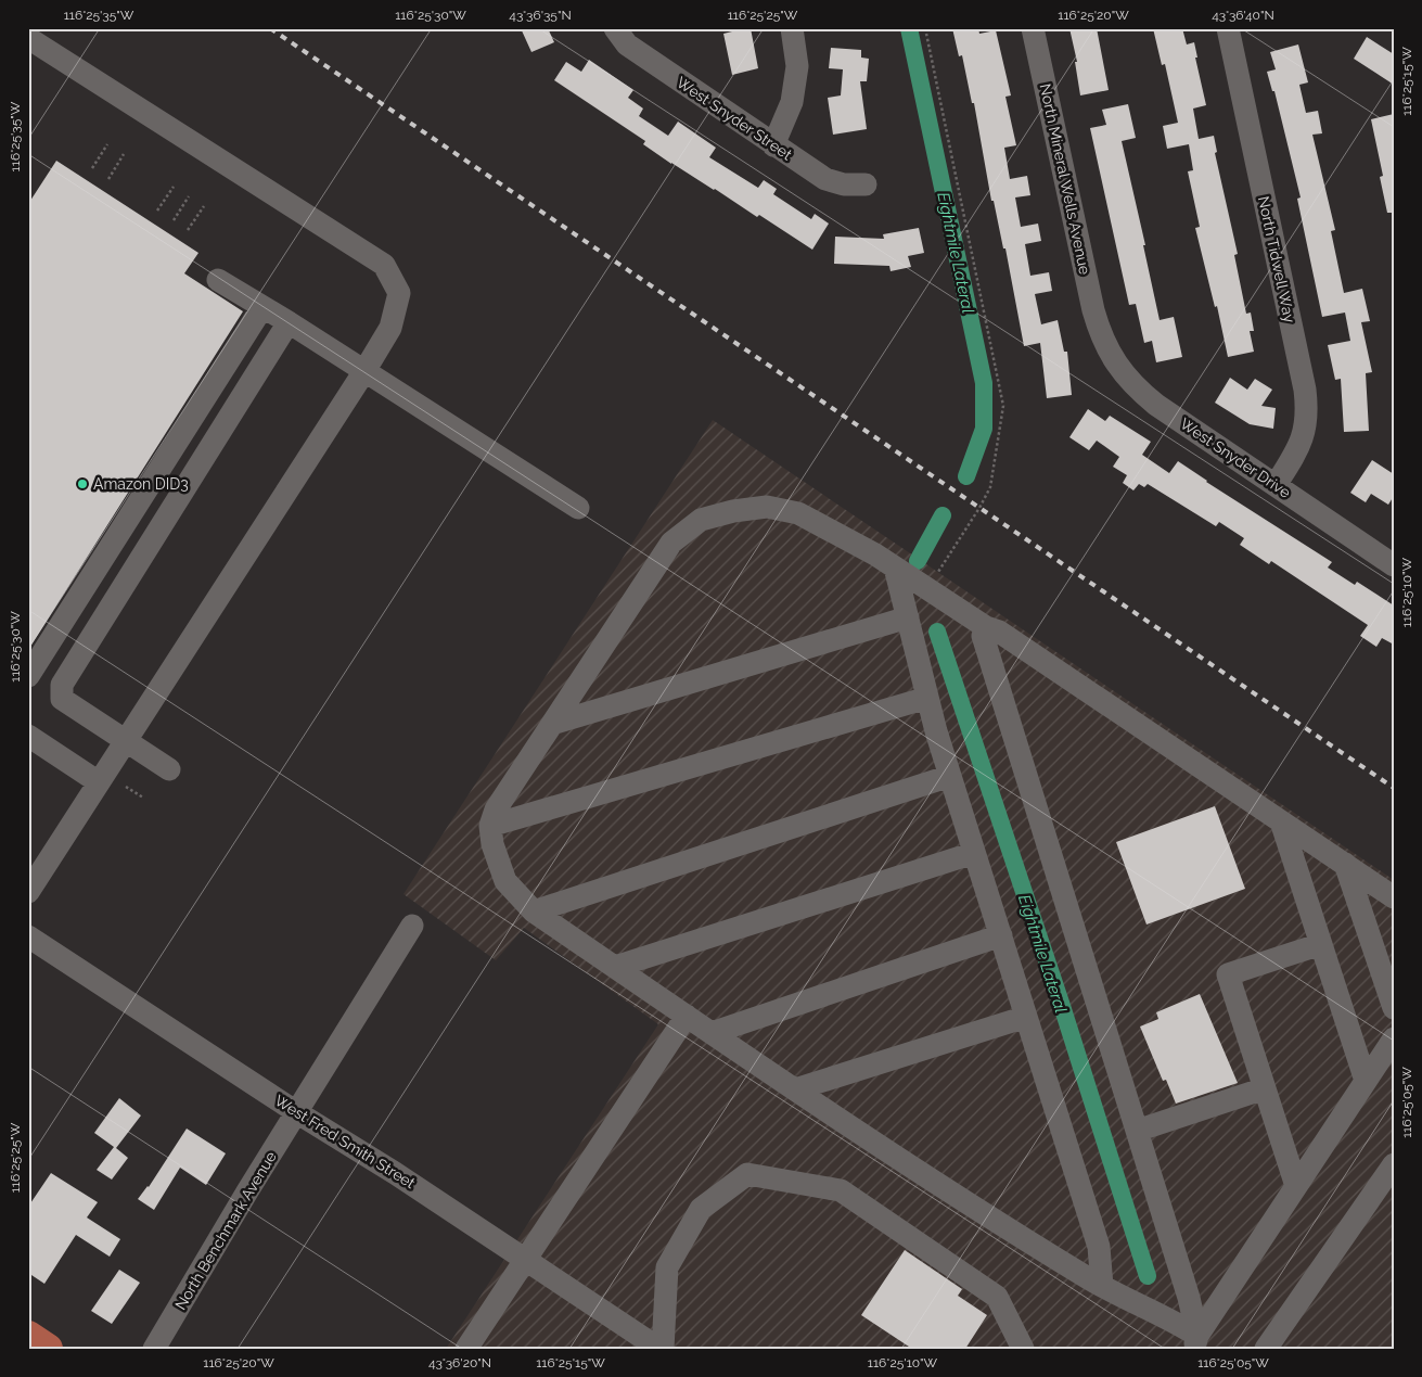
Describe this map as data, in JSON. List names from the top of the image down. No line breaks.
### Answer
{"streets":{"street":["West Snyder Street","North Mineral Wells Avenue","North Tidwell Way","West Snyder Drive","West Fred Smith Street","North Benchmark Avenue"]},"crossings":[["North Mineral Wells Avenue","West Snyder Drive"],["North Tidwell Way","West Snyder Drive"],["West Fred Smith Street","North Benchmark Avenue"]],"water":["Eightmile Lateral"],"places":["Amazon DID3"],"coordinates":["116°25'35\"W","116°25'30\"W","43°36'35\"N","116°25'25\"W","116°25'20\"W","43°36'40\"N","116°25'15\"W","116°25'10\"W","116°25'05\"W","43°36'20\"N"]}
